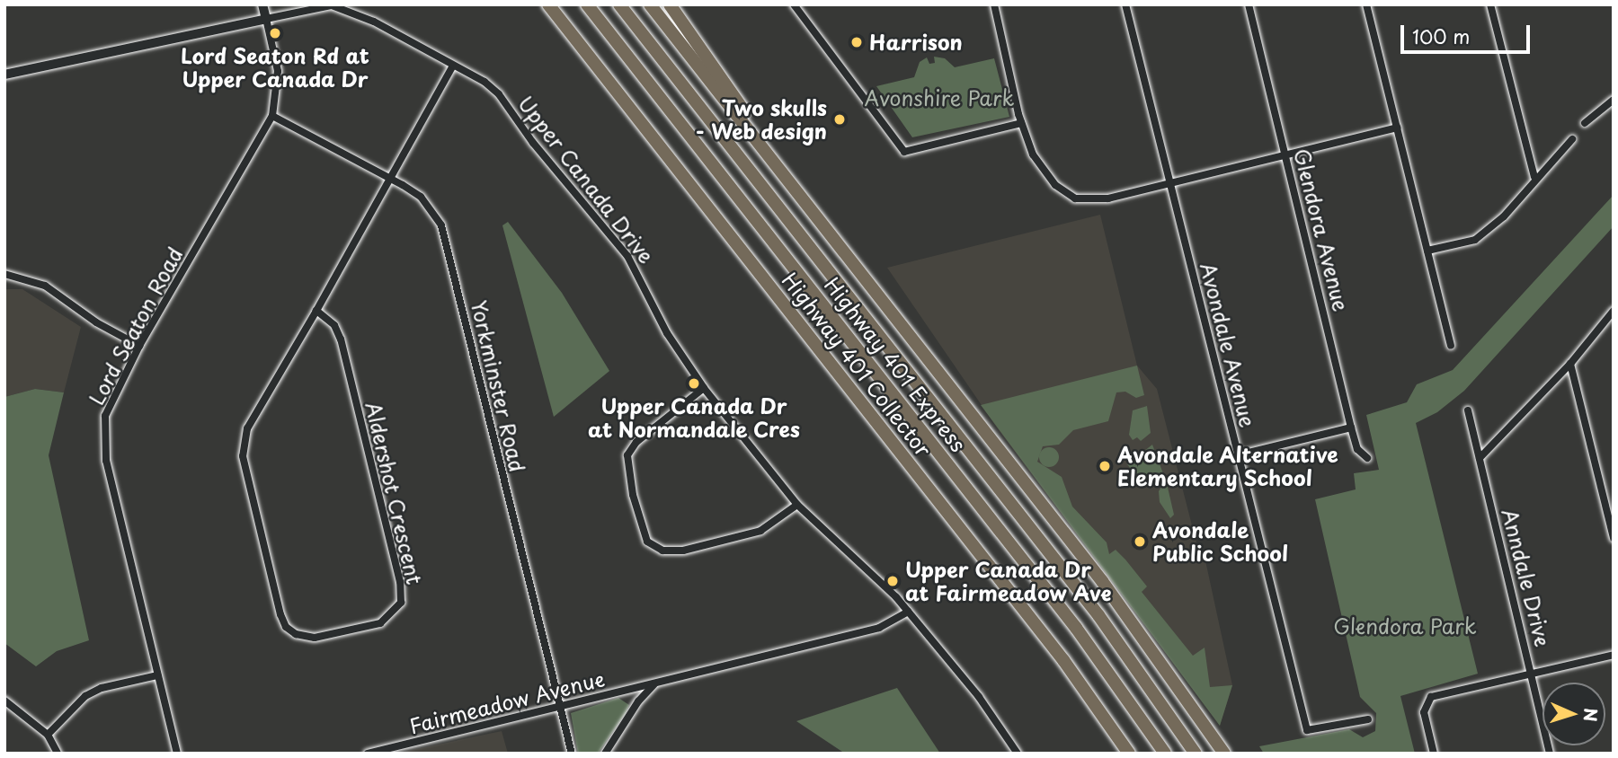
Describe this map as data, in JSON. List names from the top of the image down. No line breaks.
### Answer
{"streets":{"highway":["Highway 401 Collector","Highway 401 Express"],"street":["Upper Canada Drive","Glendora Avenue","Lord Seaton Road","Avondale Avenue","Yorkminster Road","Aldershot Crescent","Anndale Drive","Fairmeadow Avenue"]},"crossings":[["Upper Canada Drive","Lord Seaton Road"],["Upper Canada Drive","Aldershot Crescent"],["Upper Canada Drive","Fairmeadow Avenue"],["Lord Seaton Road","Yorkminster Road"],["Yorkminster Road","Aldershot Crescent"],["Yorkminster Road","Fairmeadow Avenue"]],"parks":["Avonshire Park","Glendora Park"],"places":["Lord Seaton Rd at Upper Canada Dr","Harrison","Two skulls - Web design","Upper Canada Dr at Normandale Cres","Avondale Alternative Elementary School","Avondale Public School","Upper Canada Dr at Fairmeadow Ave"],"scale_bar":"100 m","north":"right"}
